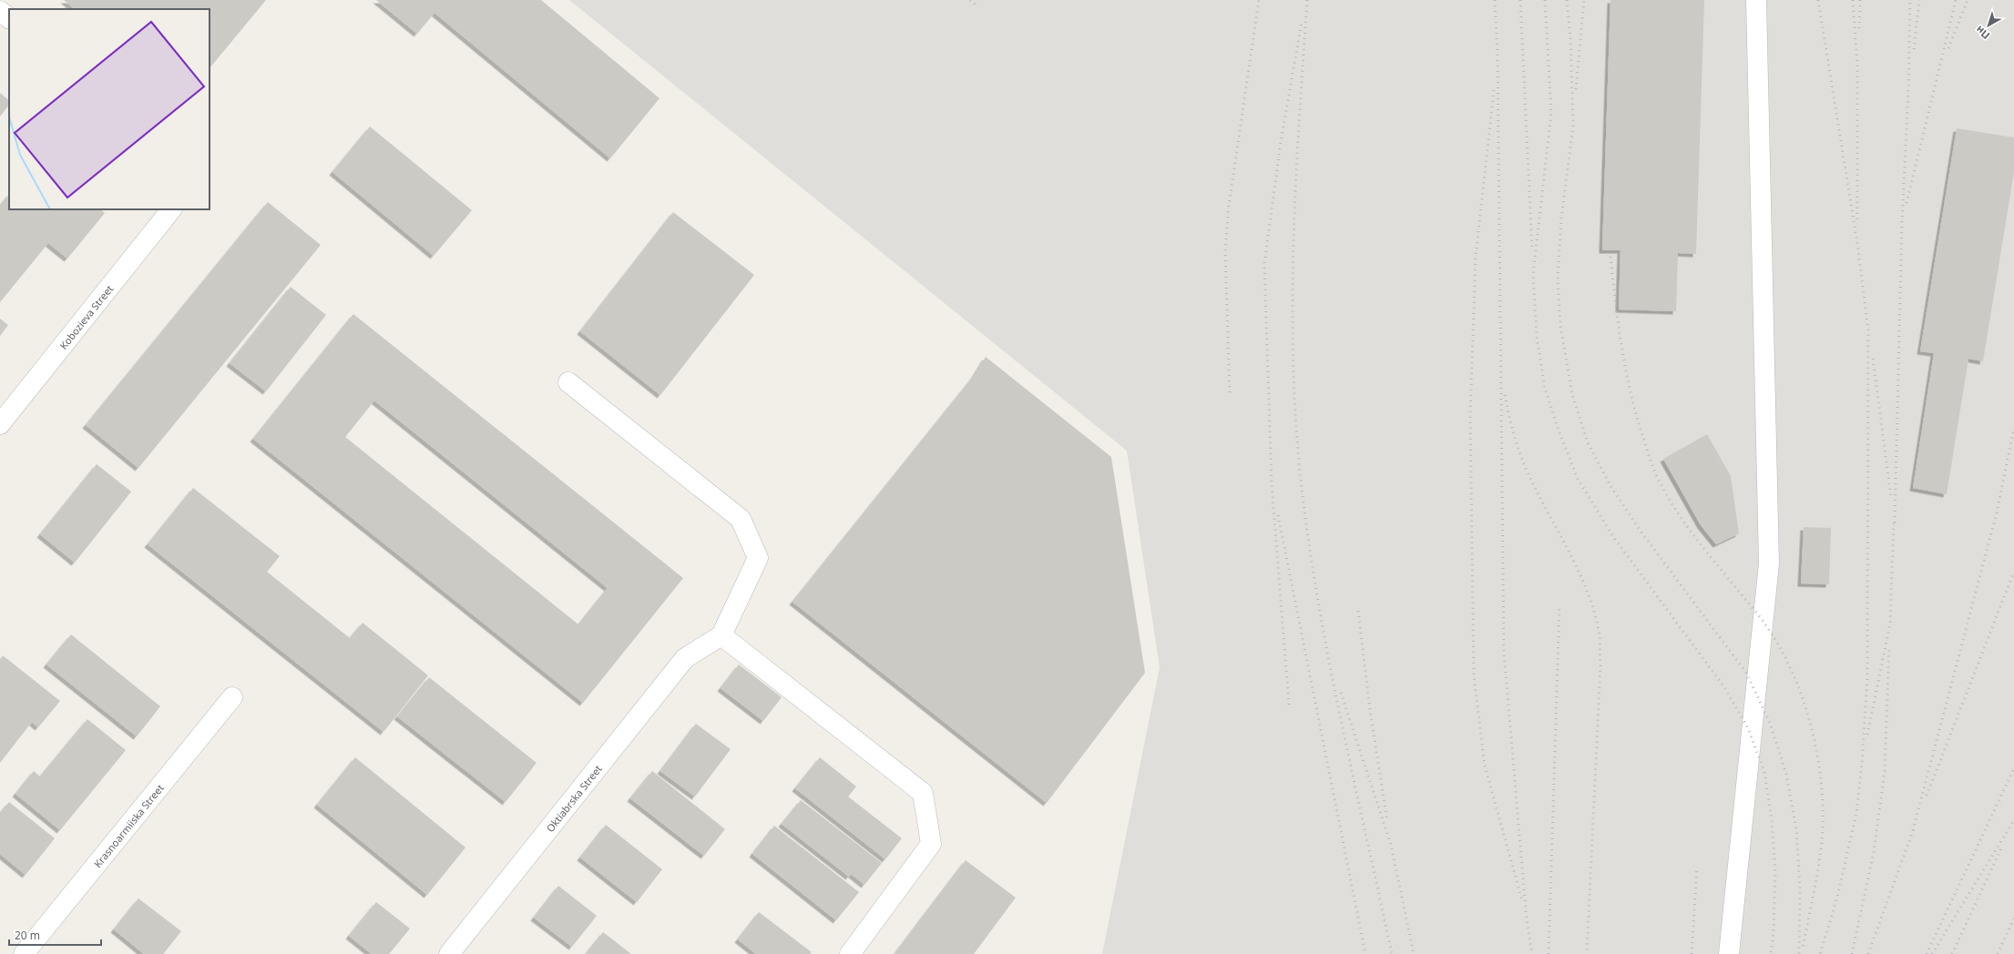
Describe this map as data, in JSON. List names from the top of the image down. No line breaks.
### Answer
{"streets":{"street":["Kobozieva Street","Oktiabrska Street","Krasnoarmiiska Street"]},"scale_bar":"20 m","north":"bottom left"}
